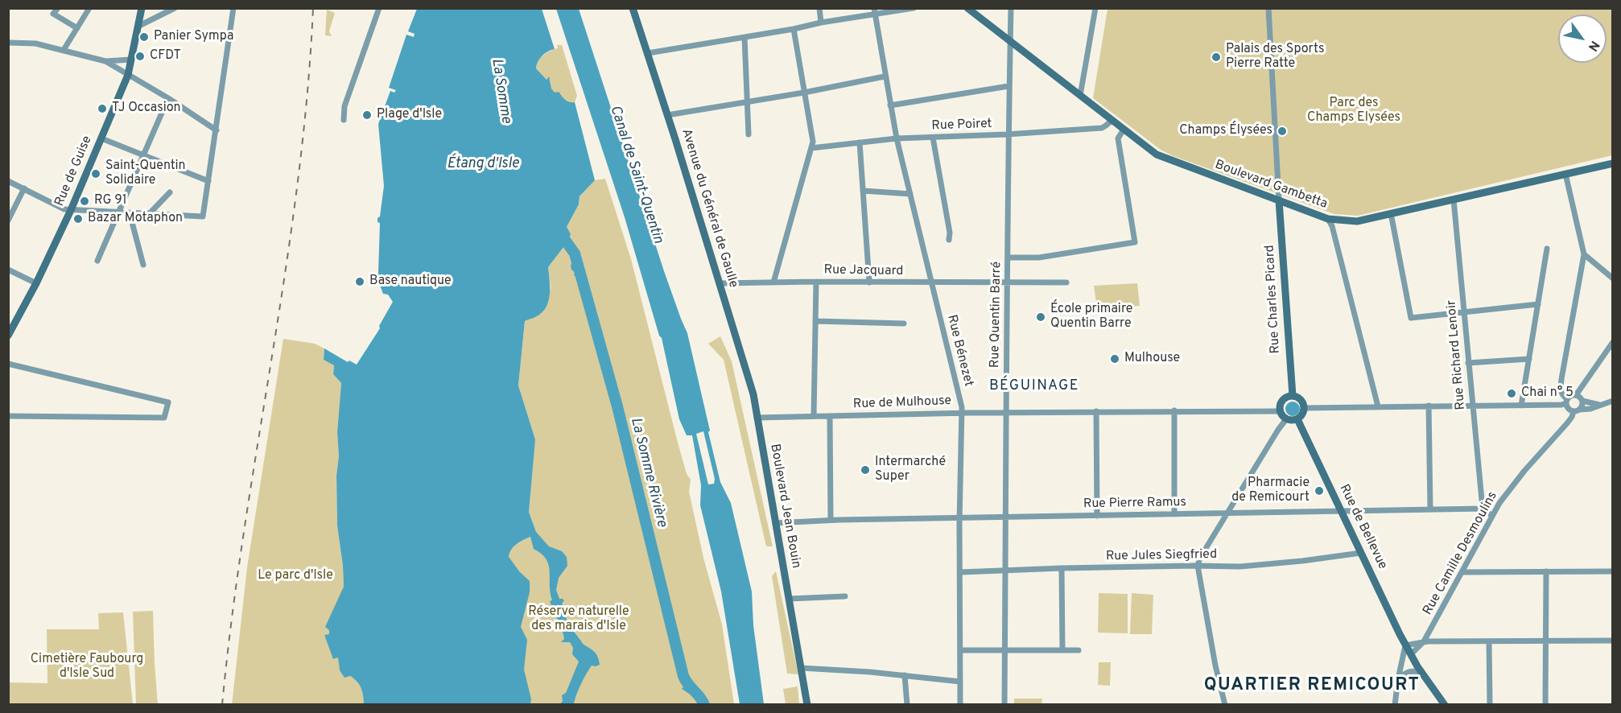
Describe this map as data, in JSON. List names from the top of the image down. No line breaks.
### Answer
{"streets":{"street":["Rue Poiret","Rue de Guise","Boulevard Gambetta","Avenue du Général de Gaulle","Rue Jacquard","Rue Charles Picard","Rue Quentin Barré","Rue Bénezet","Rue Richard Lenoir","Rue de Mulhouse","Rue Pierre Ramus","Boulevard Jean Bouin","Rue de Bellevue","Rue Camille Desmoulins","Rue Jules Siegfried"]},"crossings":[["Rue Poiret","Boulevard Gambetta"],["Rue Poiret","Rue Quentin Barré"],["Rue Poiret","Rue Bénezet"],["Boulevard Gambetta","Rue Charles Picard"],["Boulevard Gambetta","Rue Quentin Barré"],["Boulevard Gambetta","Rue Richard Lenoir"],["Avenue du Général de Gaulle","Rue Jacquard"],["Avenue du Général de Gaulle","Rue de Mulhouse"],["Avenue du Général de Gaulle","Boulevard Jean Bouin"],["Rue Jacquard","Rue Quentin Barré"],["Rue Jacquard","Rue Bénezet"],["Rue Charles Picard","Rue de Mulhouse"],["Rue Charles Picard","Rue de Bellevue"],["Rue Quentin Barré","Rue de Mulhouse"],["Rue Quentin Barré","Rue Pierre Ramus"],["Rue Quentin Barré","Rue Jules Siegfried"],["Rue Bénezet","Rue de Mulhouse"],["Rue Bénezet","Rue Pierre Ramus"],["Rue Bénezet","Rue Jules Siegfried"],["Rue Richard Lenoir","Rue Pierre Ramus"],["Rue de Mulhouse","Boulevard Jean Bouin"],["Rue de Mulhouse","Rue de Bellevue"],["Rue Pierre Ramus","Boulevard Jean Bouin"],["Rue Pierre Ramus","Rue de Bellevue"],["Rue de Bellevue","Rue Camille Desmoulins"],["Rue de Bellevue","Rue Jules Siegfried"]],"districts":["BÉGUINAGE","QUARTIER REMICOURT"],"water":["La Somme","Étang d'Isle","Canal de Saint-Quentin","La Somme Rivière"],"parks":["Parc des Champs Elysées","Le parc d'Isle","Réserve naturelle des marais d'Isle","Cimetière Faubourg d'Isle Sud"],"places":["Panier Sympa","CFDT","Palais des Sports Pierre Ratte","TJ Occasion","Plage d'Isle","Champs Élysées","Saint-Quentin Solidaire","RG 91","Bazar Motaphon","Base nautique","École primaire Quentin Barre","Mulhouse","Chai n° 5","Intermarché Super","Pharmacie de Remicourt"],"north":"bottom right"}
